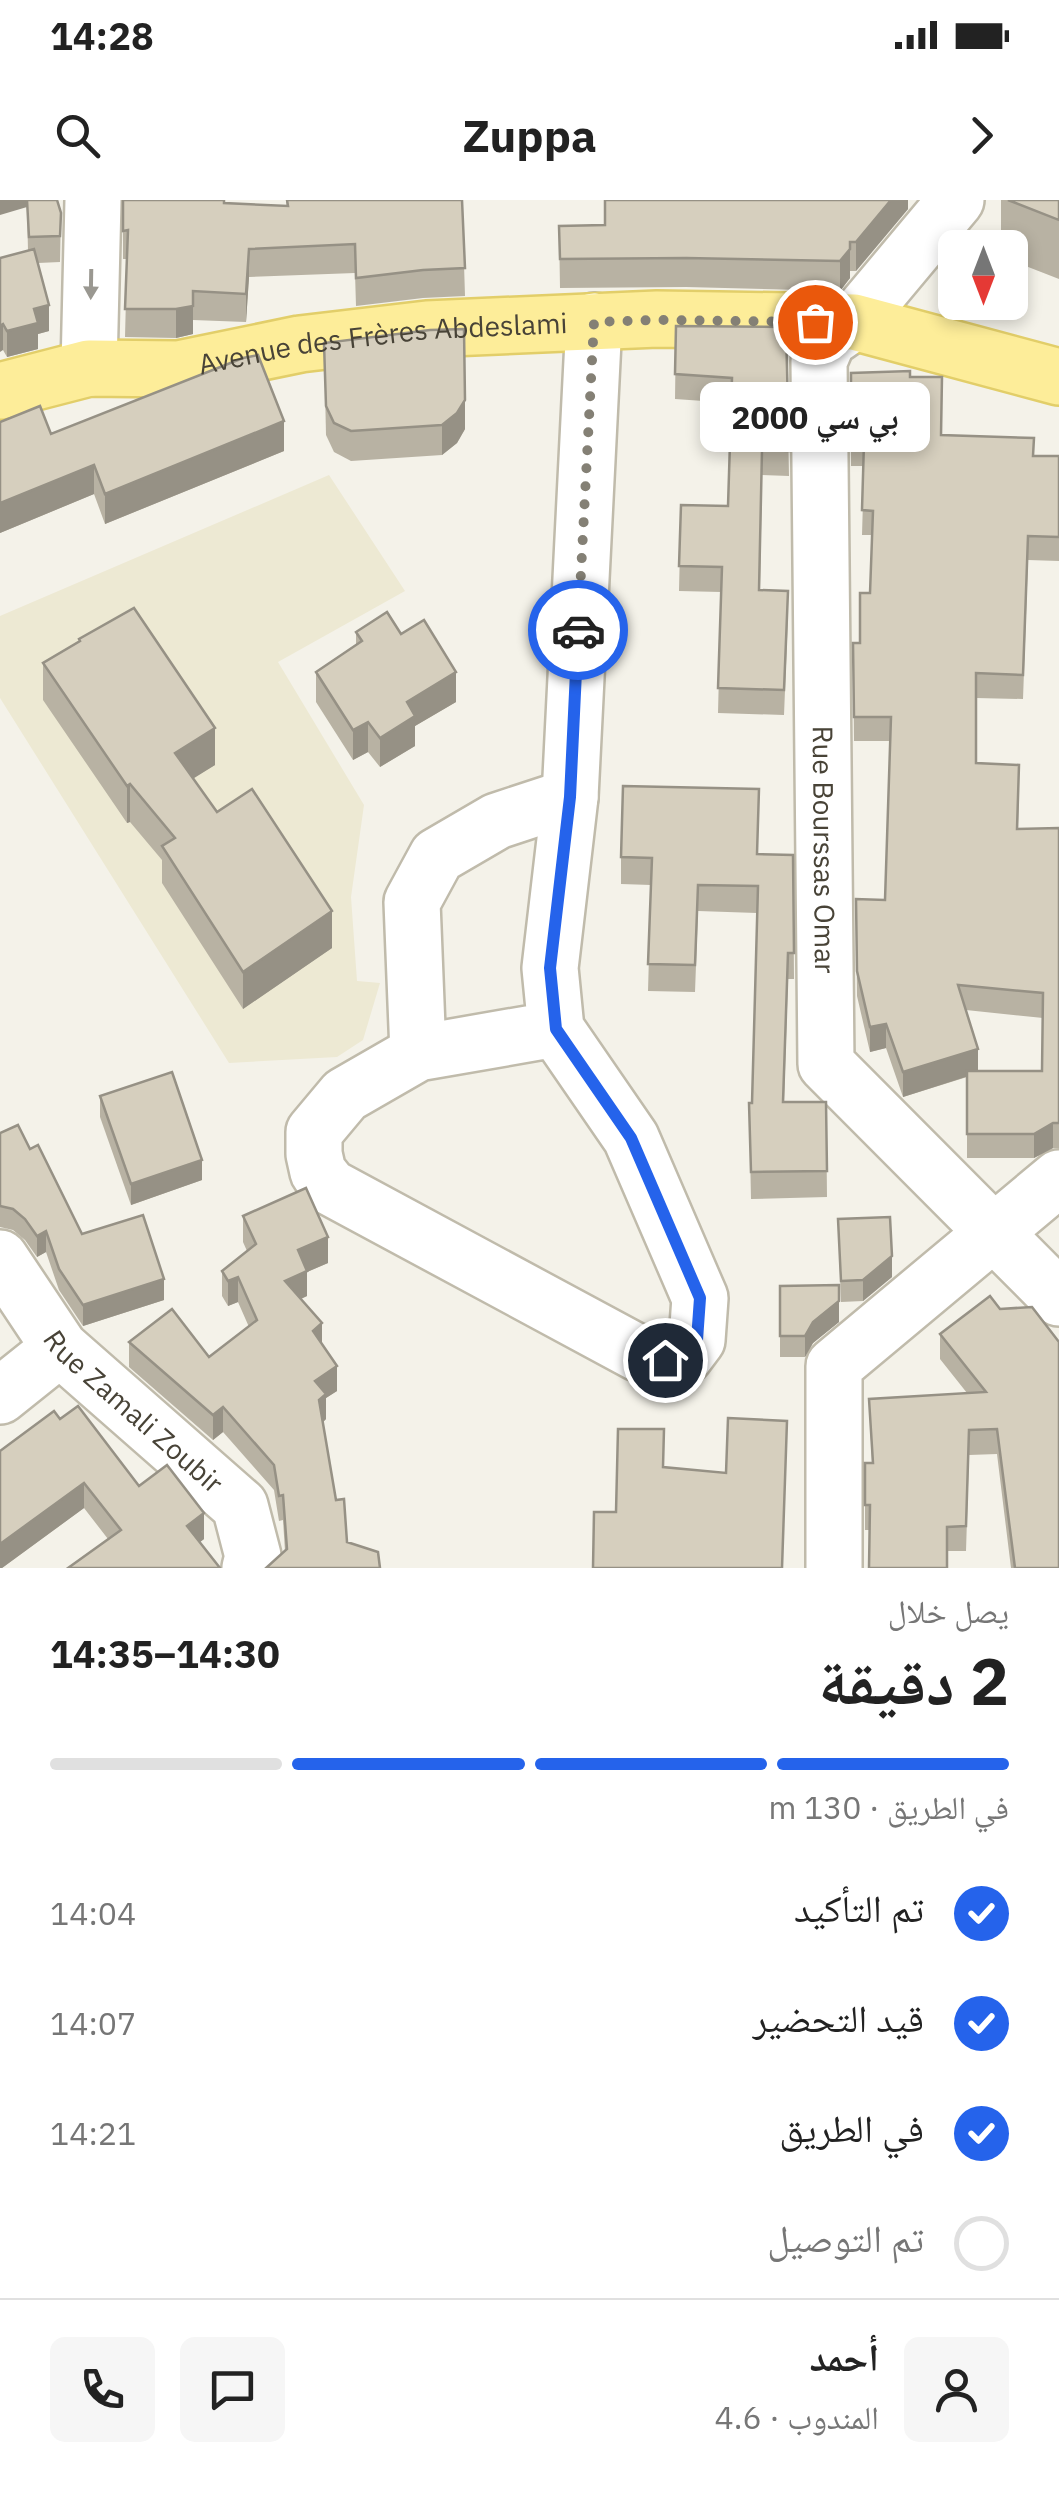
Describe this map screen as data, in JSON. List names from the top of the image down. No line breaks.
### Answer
{"streets":{"main road":["Avenue des Frères Abdeslami"],"street":["Rue Bourssas Omar","Rue Zamali Zoubir"]},"crossings":[["Avenue des Frères Abdeslami","Rue Bourssas Omar"]],"places":["بي سي 2000"],"north":"bottom","page":{"status":"14:28","header":"Zuppa","bubble":"بي سي 2000","heading":["2 دقيقة","يصل خلال","14:30–14:35"],"panel":["أحمد","المندوب · 4.6"],"bar":"في الطريق · 130 m","list":[["تم التأكيد","14:04"],["قيد التحضير","14:07"],["في الطريق","14:21"],"تم التوصيل"]}}
